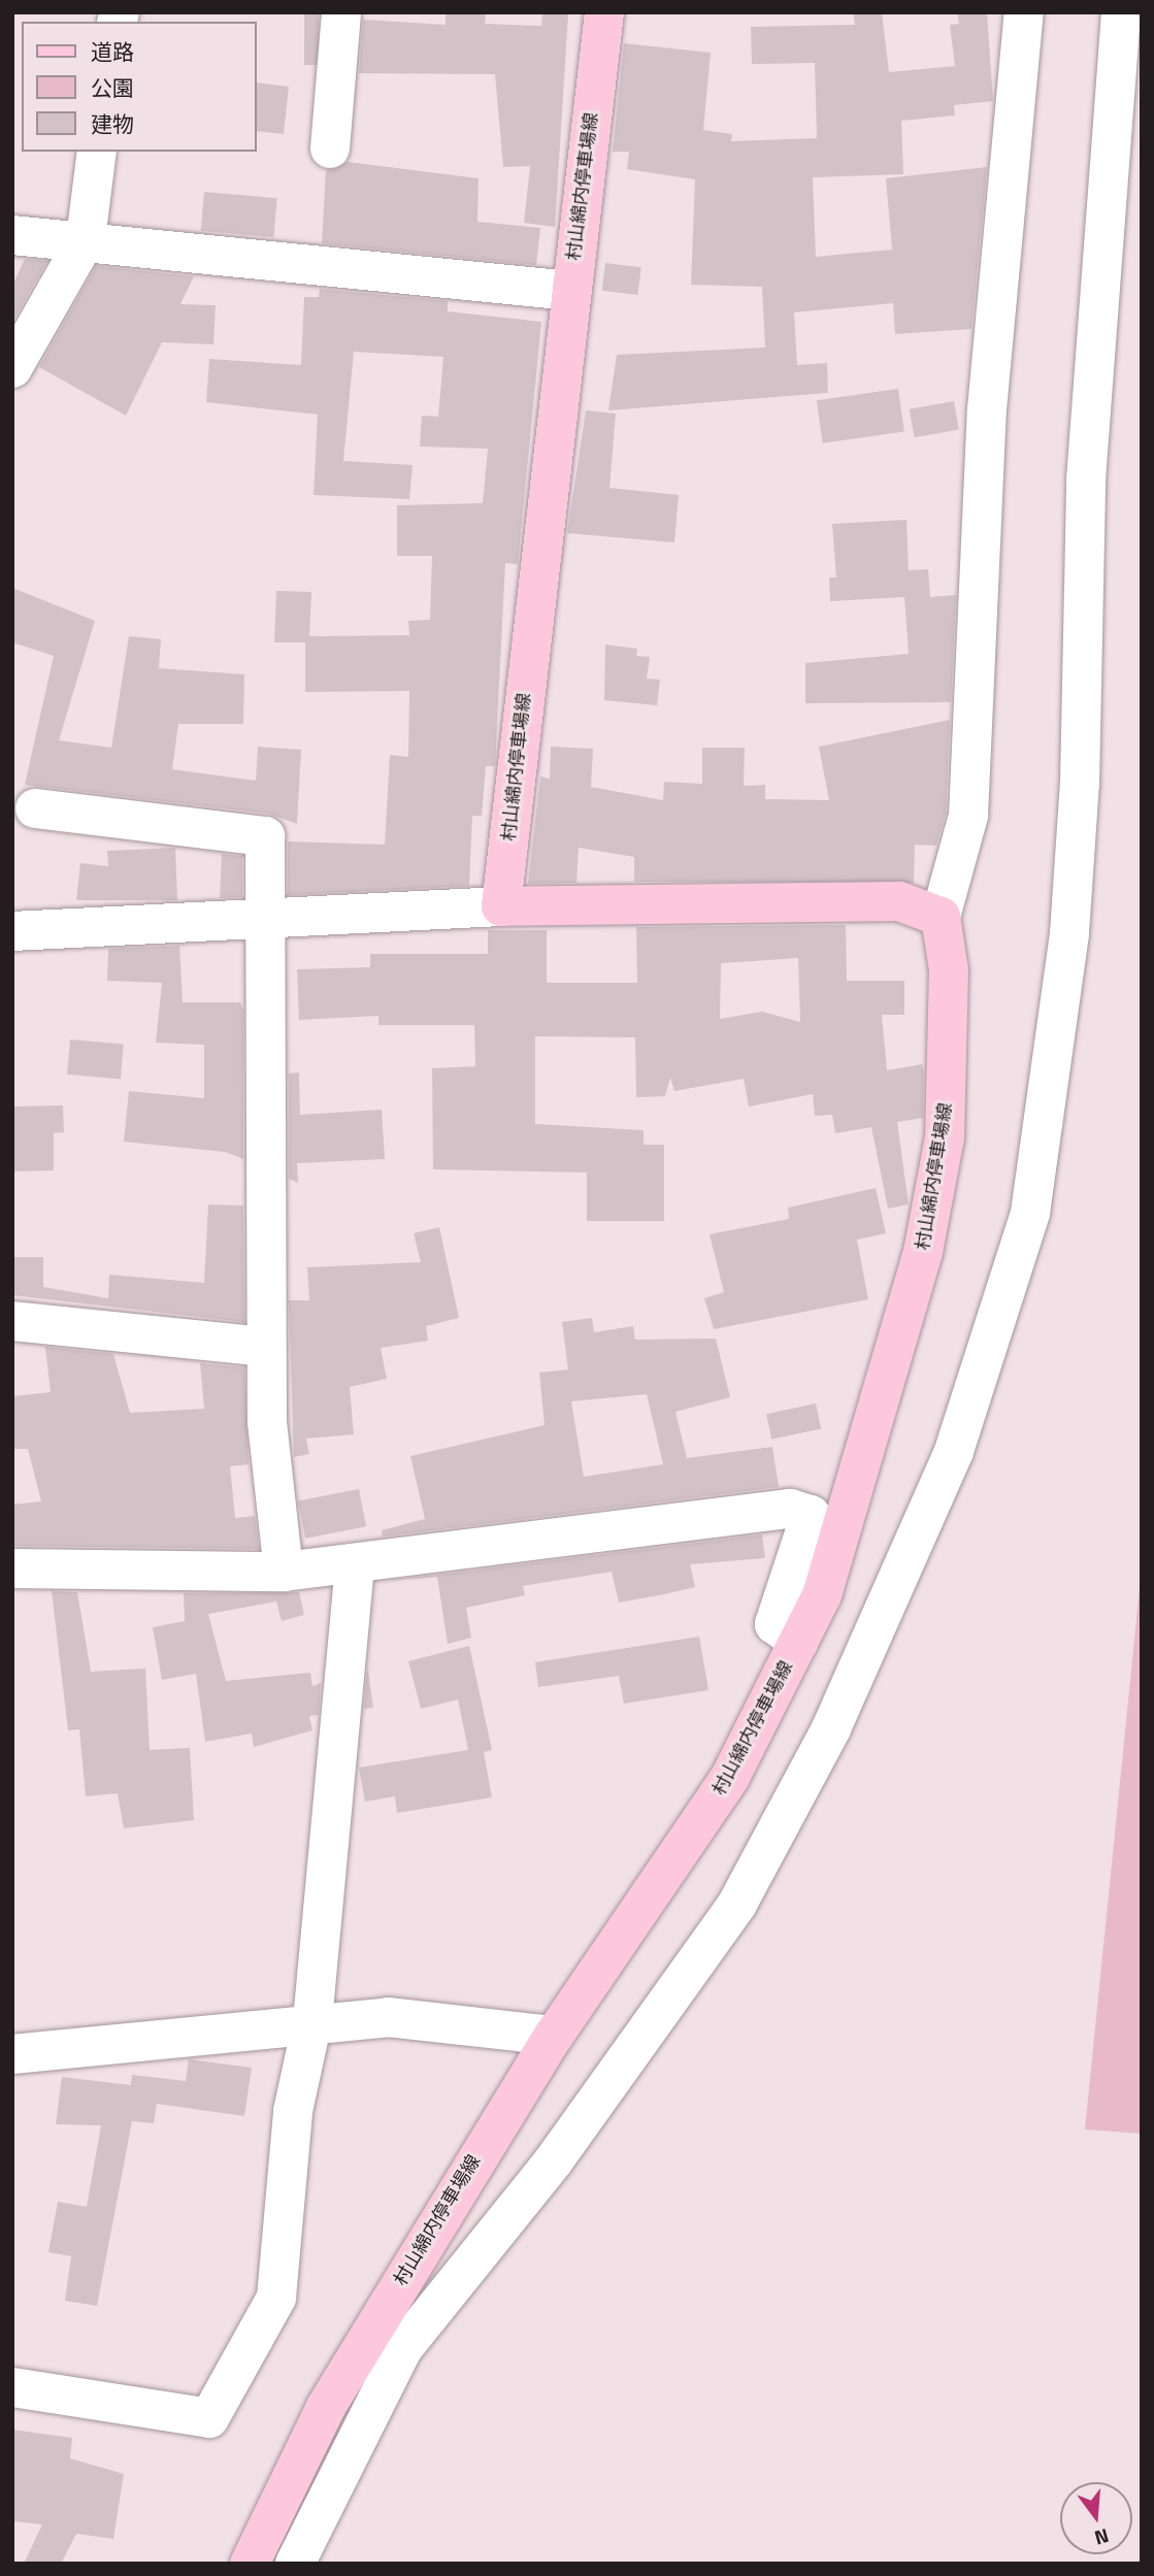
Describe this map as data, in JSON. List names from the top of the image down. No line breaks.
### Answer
{"streets":{"main road":["村山綿内停車場線"]},"legend":["道路","公園","建物"],"north":"bottom"}
